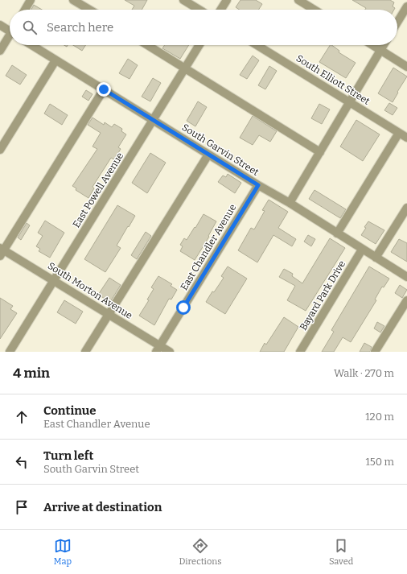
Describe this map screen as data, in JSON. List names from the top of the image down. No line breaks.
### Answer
{"streets":{"street":["South Elliott Street","South Garvin Street","East Powell Avenue","East Chandler Avenue","South Morton Avenue","Bayard Park Drive"]},"crossings":[["South Garvin Street","East Powell Avenue"],["South Garvin Street","East Chandler Avenue"],["South Garvin Street","Bayard Park Drive"],["East Powell Avenue","South Morton Avenue"],["East Chandler Avenue","South Morton Avenue"]],"page":{"search":"Search here","heading":["4 min","Walk · 270 m"],"list":[["Continue","East Chandler Avenue","120 m"],["Turn left","South Garvin Street","150 m"],"Arrive at destination"],"nav":["Map","Directions","Saved"]}}
